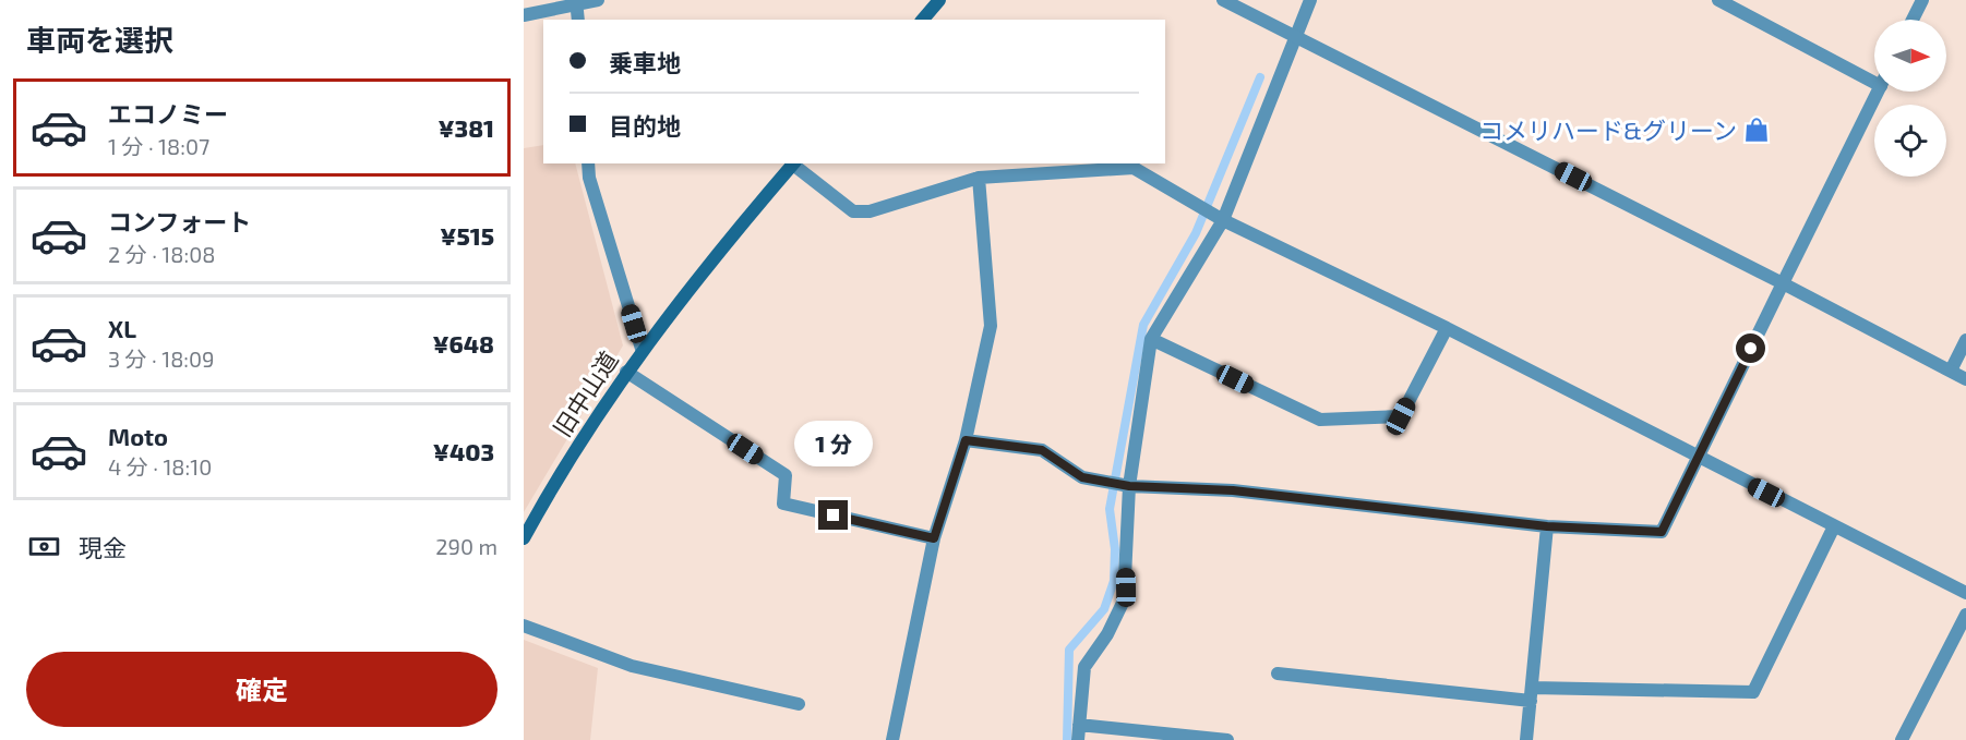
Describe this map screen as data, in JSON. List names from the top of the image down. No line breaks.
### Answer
{"streets":{"main road":["旧中山道"]},"places":{"shop":["コメリハード&グリーン"]},"north":"right","page":{"heading":"車両を選択","banner":["乗車地","目的地"],"list":[{"name":"エコノミー","note":"1 分 · 18:07","value":"¥381"},{"name":"コンフォート","note":"2 分 · 18:08","value":"¥515"},{"name":"XL","note":"3 分 · 18:09","value":"¥648"},{"name":"Moto","note":"4 分 · 18:10","value":"¥403"}],"bubble":"1 分","pay":["現金","290 m"],"buttons":"確定"}}
